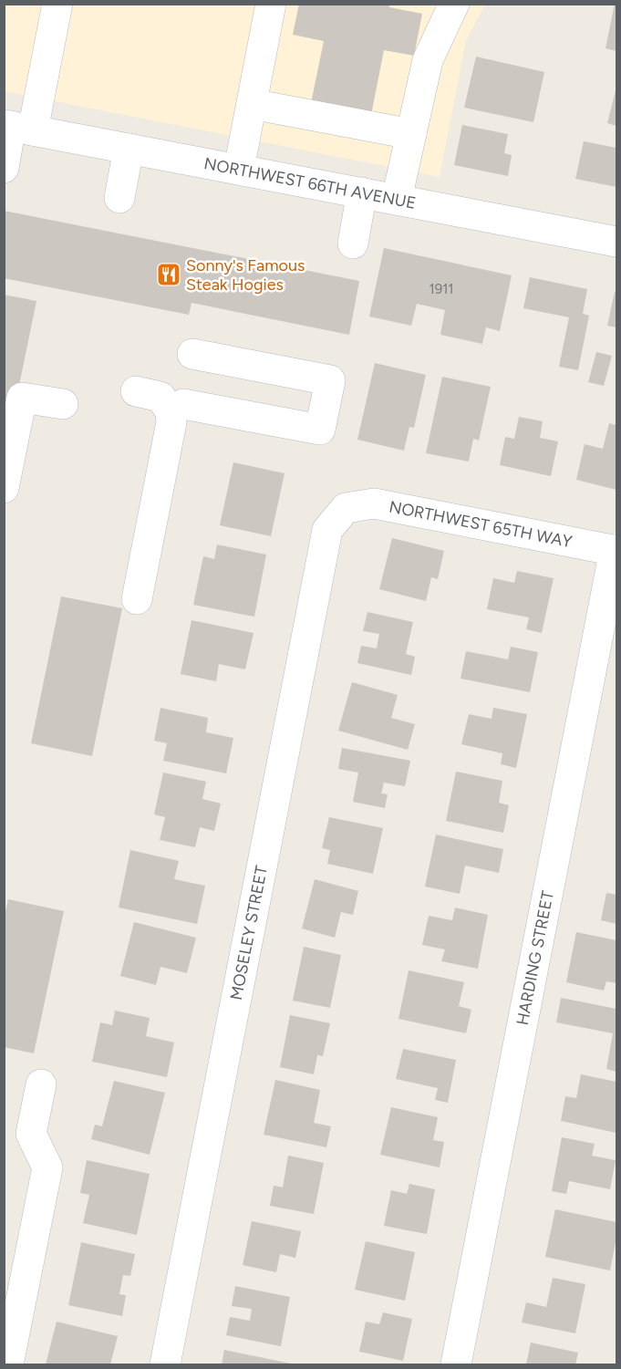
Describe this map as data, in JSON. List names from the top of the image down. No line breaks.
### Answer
{"streets":{"street":["NORTHWEST 66TH AVENUE","NORTHWEST 65TH WAY","MOSELEY STREET","HARDING STREET"]},"crossings":[["NORTHWEST 65TH WAY","MOSELEY STREET"],["NORTHWEST 65TH WAY","HARDING STREET"]],"places":{"restaurant":["Sonny's Famous Steak Hogies"]},"house_numbers":["1911"]}
